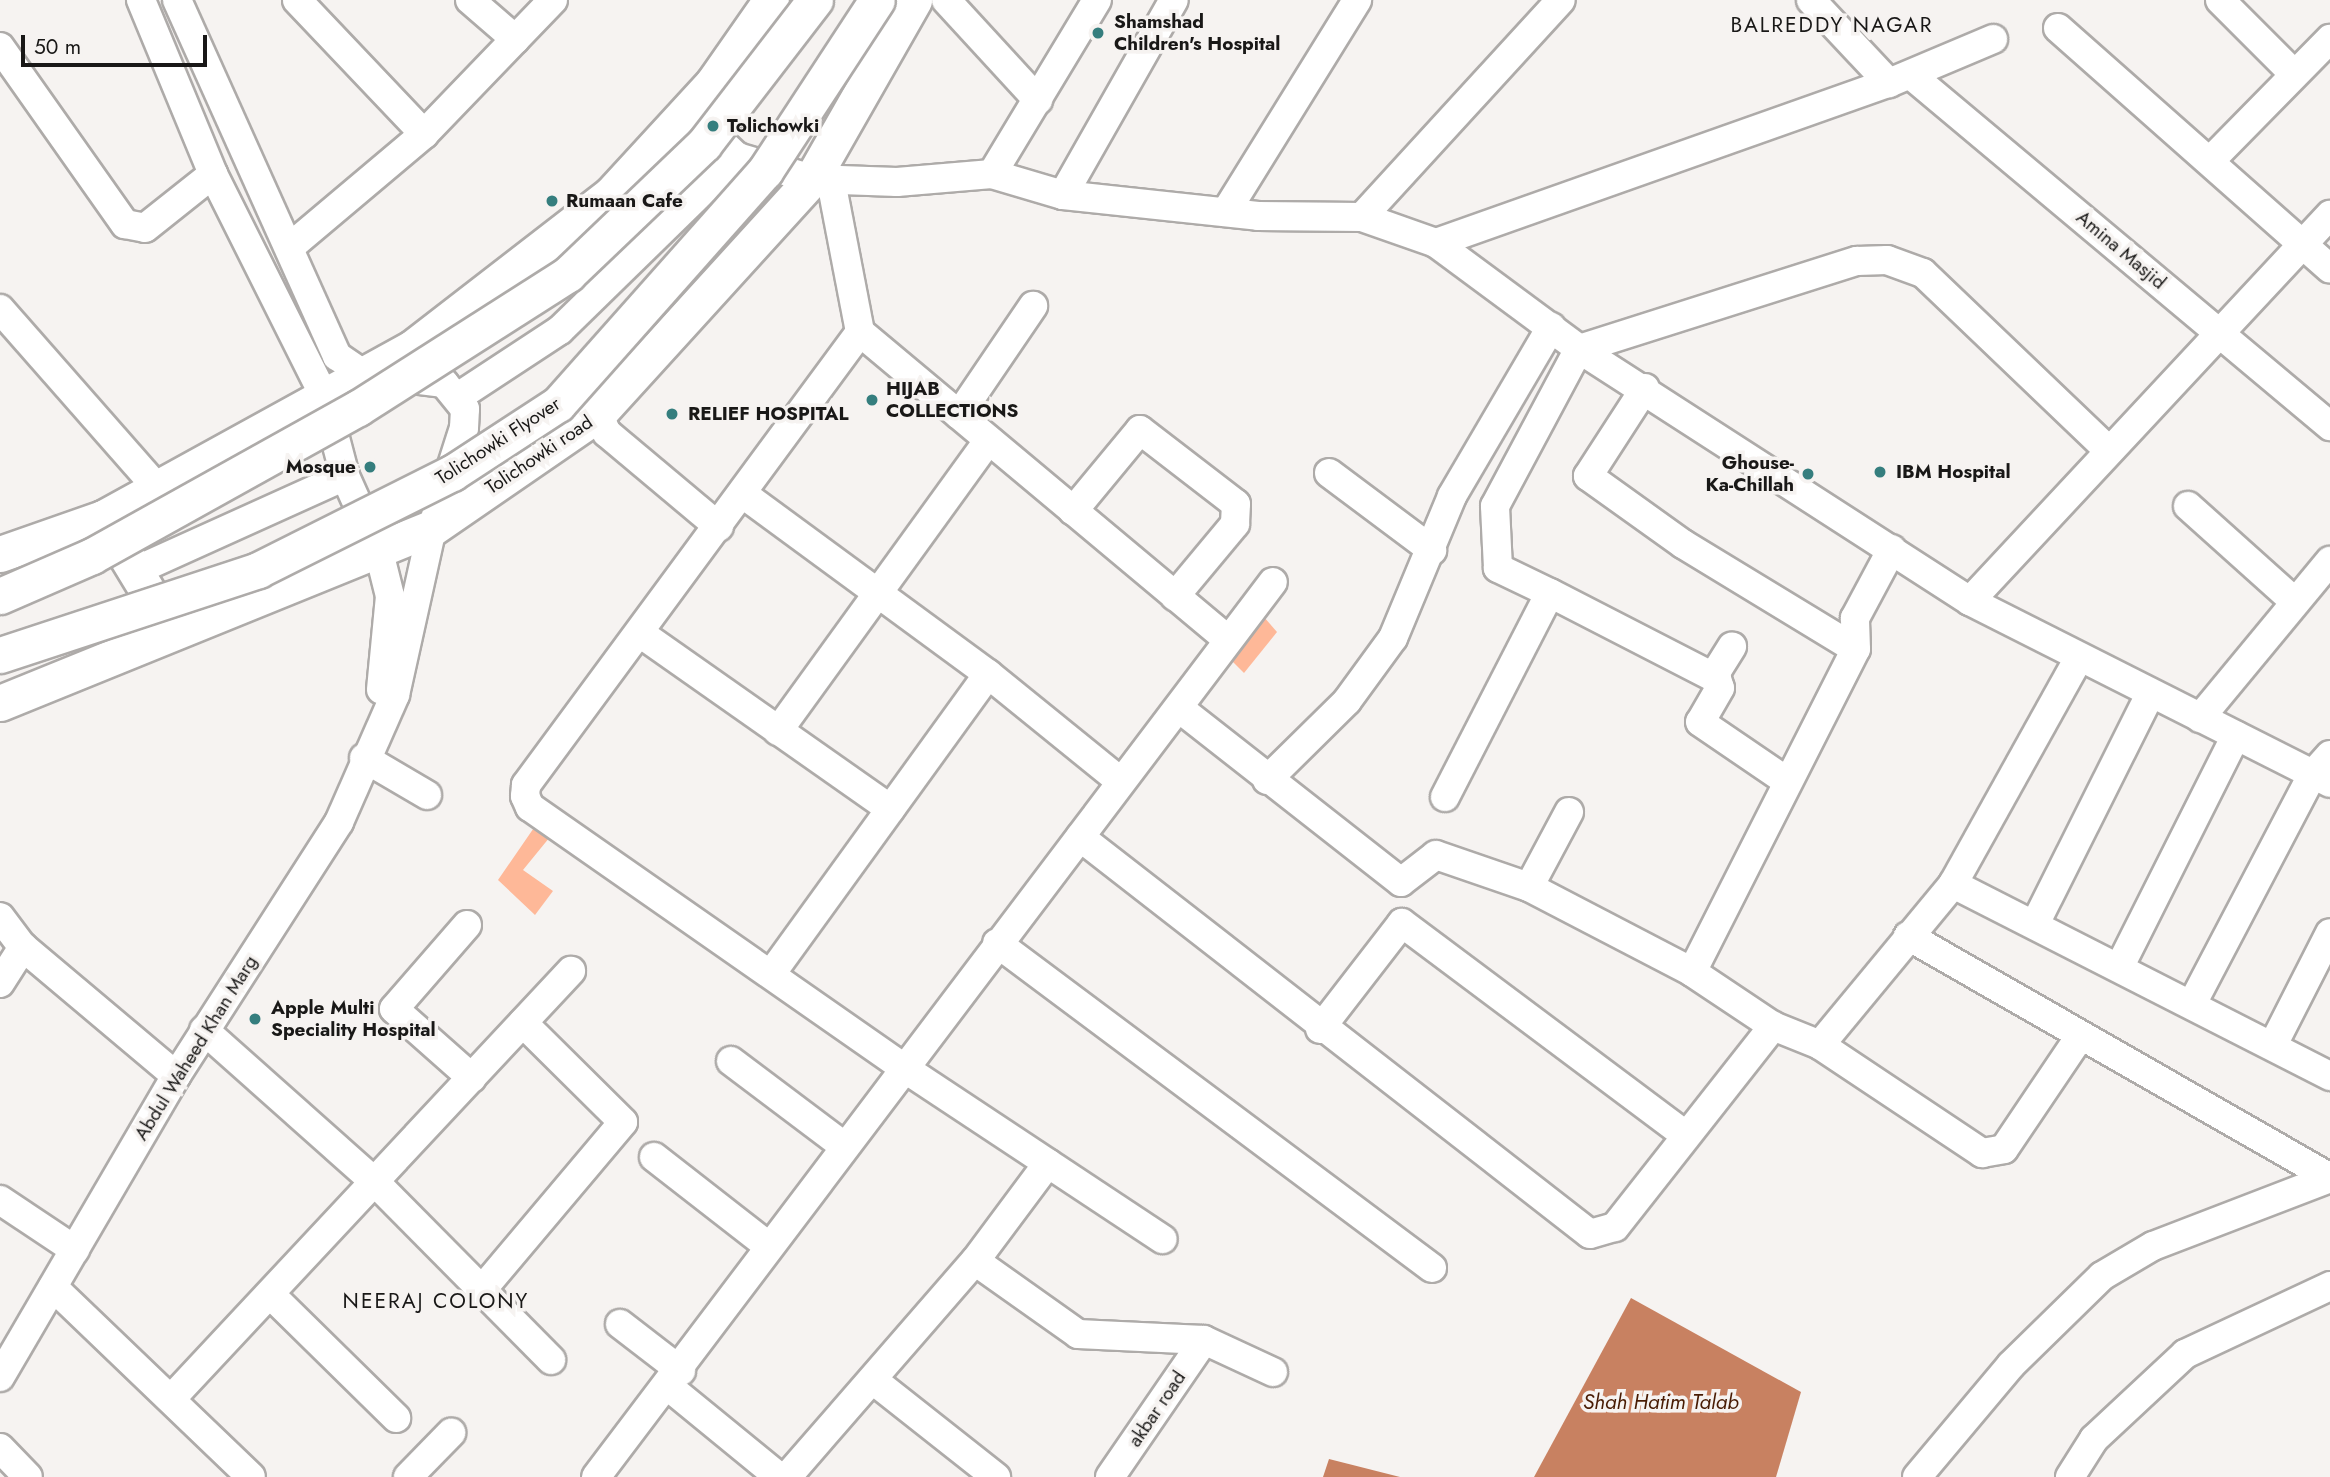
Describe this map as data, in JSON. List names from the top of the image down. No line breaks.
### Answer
{"streets":{"main road":["Tolichowki Flyover","Tolichowki road"],"street":["Amina Masjid","Abdul Waheed Khan Marg","akbar road"]},"crossings":[["Tolichowki road","Abdul Waheed Khan Marg"]],"districts":["BALREDDY NAGAR","NEERAJ COLONY"],"water":["Shah Hatim Talab"],"places":["Shamshad Children's Hospital","Tolichowki","Rumaan Cafe","HIJAB COLLECTIONS","RELIEF HOSPITAL","Mosque","IBM Hospital","Ghouse- Ka-Chillah","Apple Multi Speciality Hospital"],"scale_bar":"50 m"}
